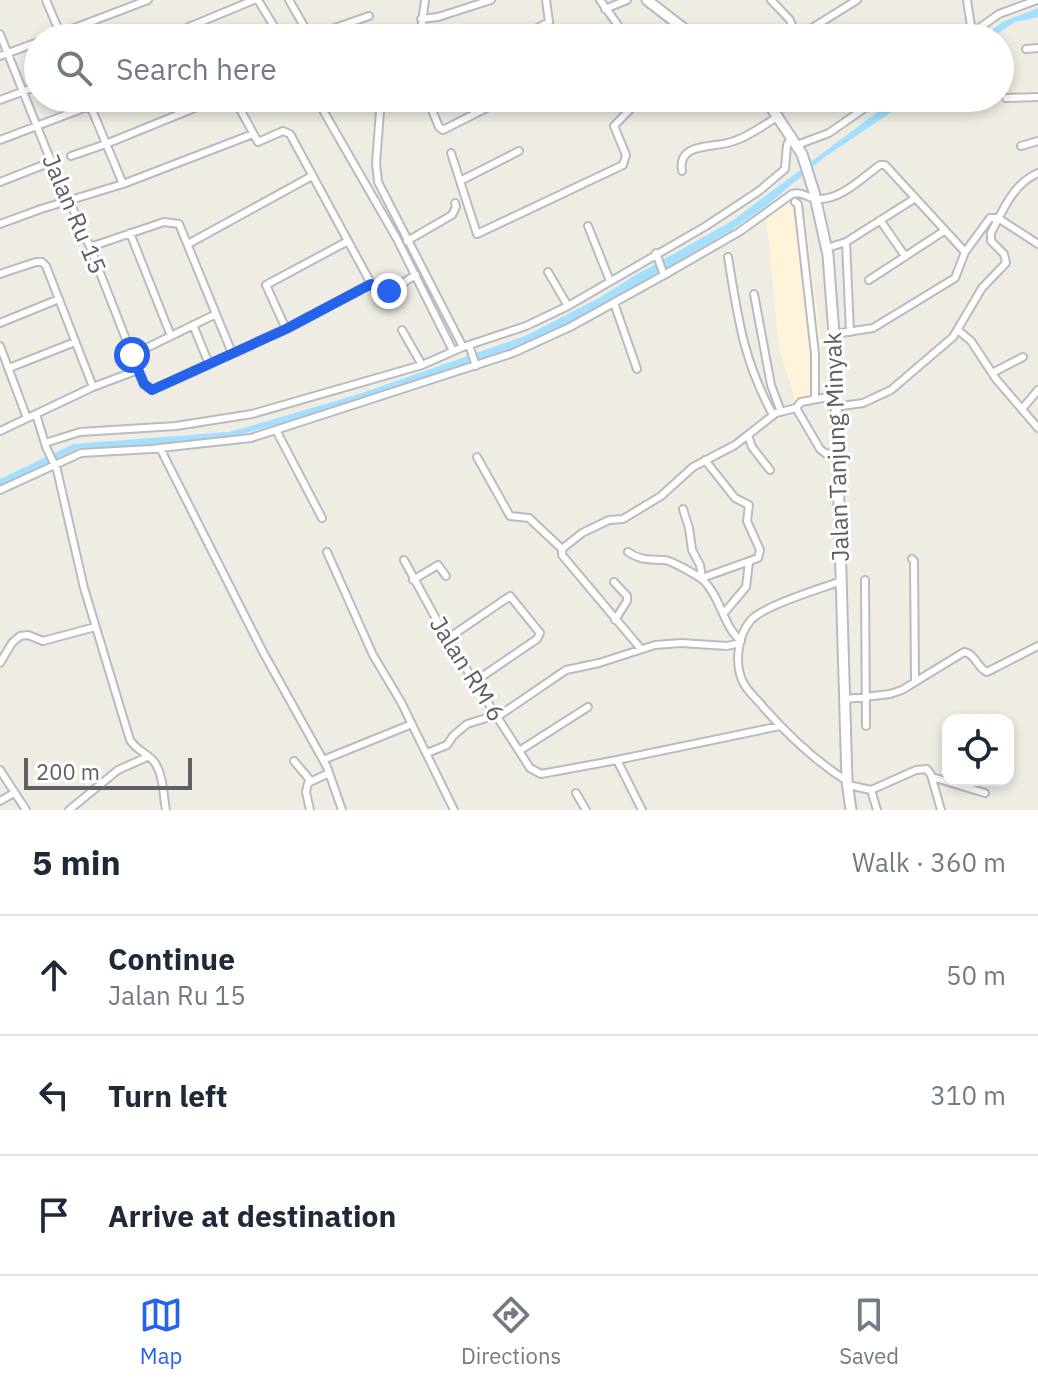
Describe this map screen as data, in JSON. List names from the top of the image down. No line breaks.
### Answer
{"streets":{"main road":["Jalan Tanjung Minyak"],"street":["Jalan Ru 15","Jalan RM 6"]},"scale_bar":"200 m","page":{"search":"Search here","scale":"200 m","heading":["5 min","Walk · 360 m"],"list":[["Continue","Jalan Ru 15","50 m"],["Turn left","310 m"],"Arrive at destination"],"nav":["Map","Directions","Saved"]}}
